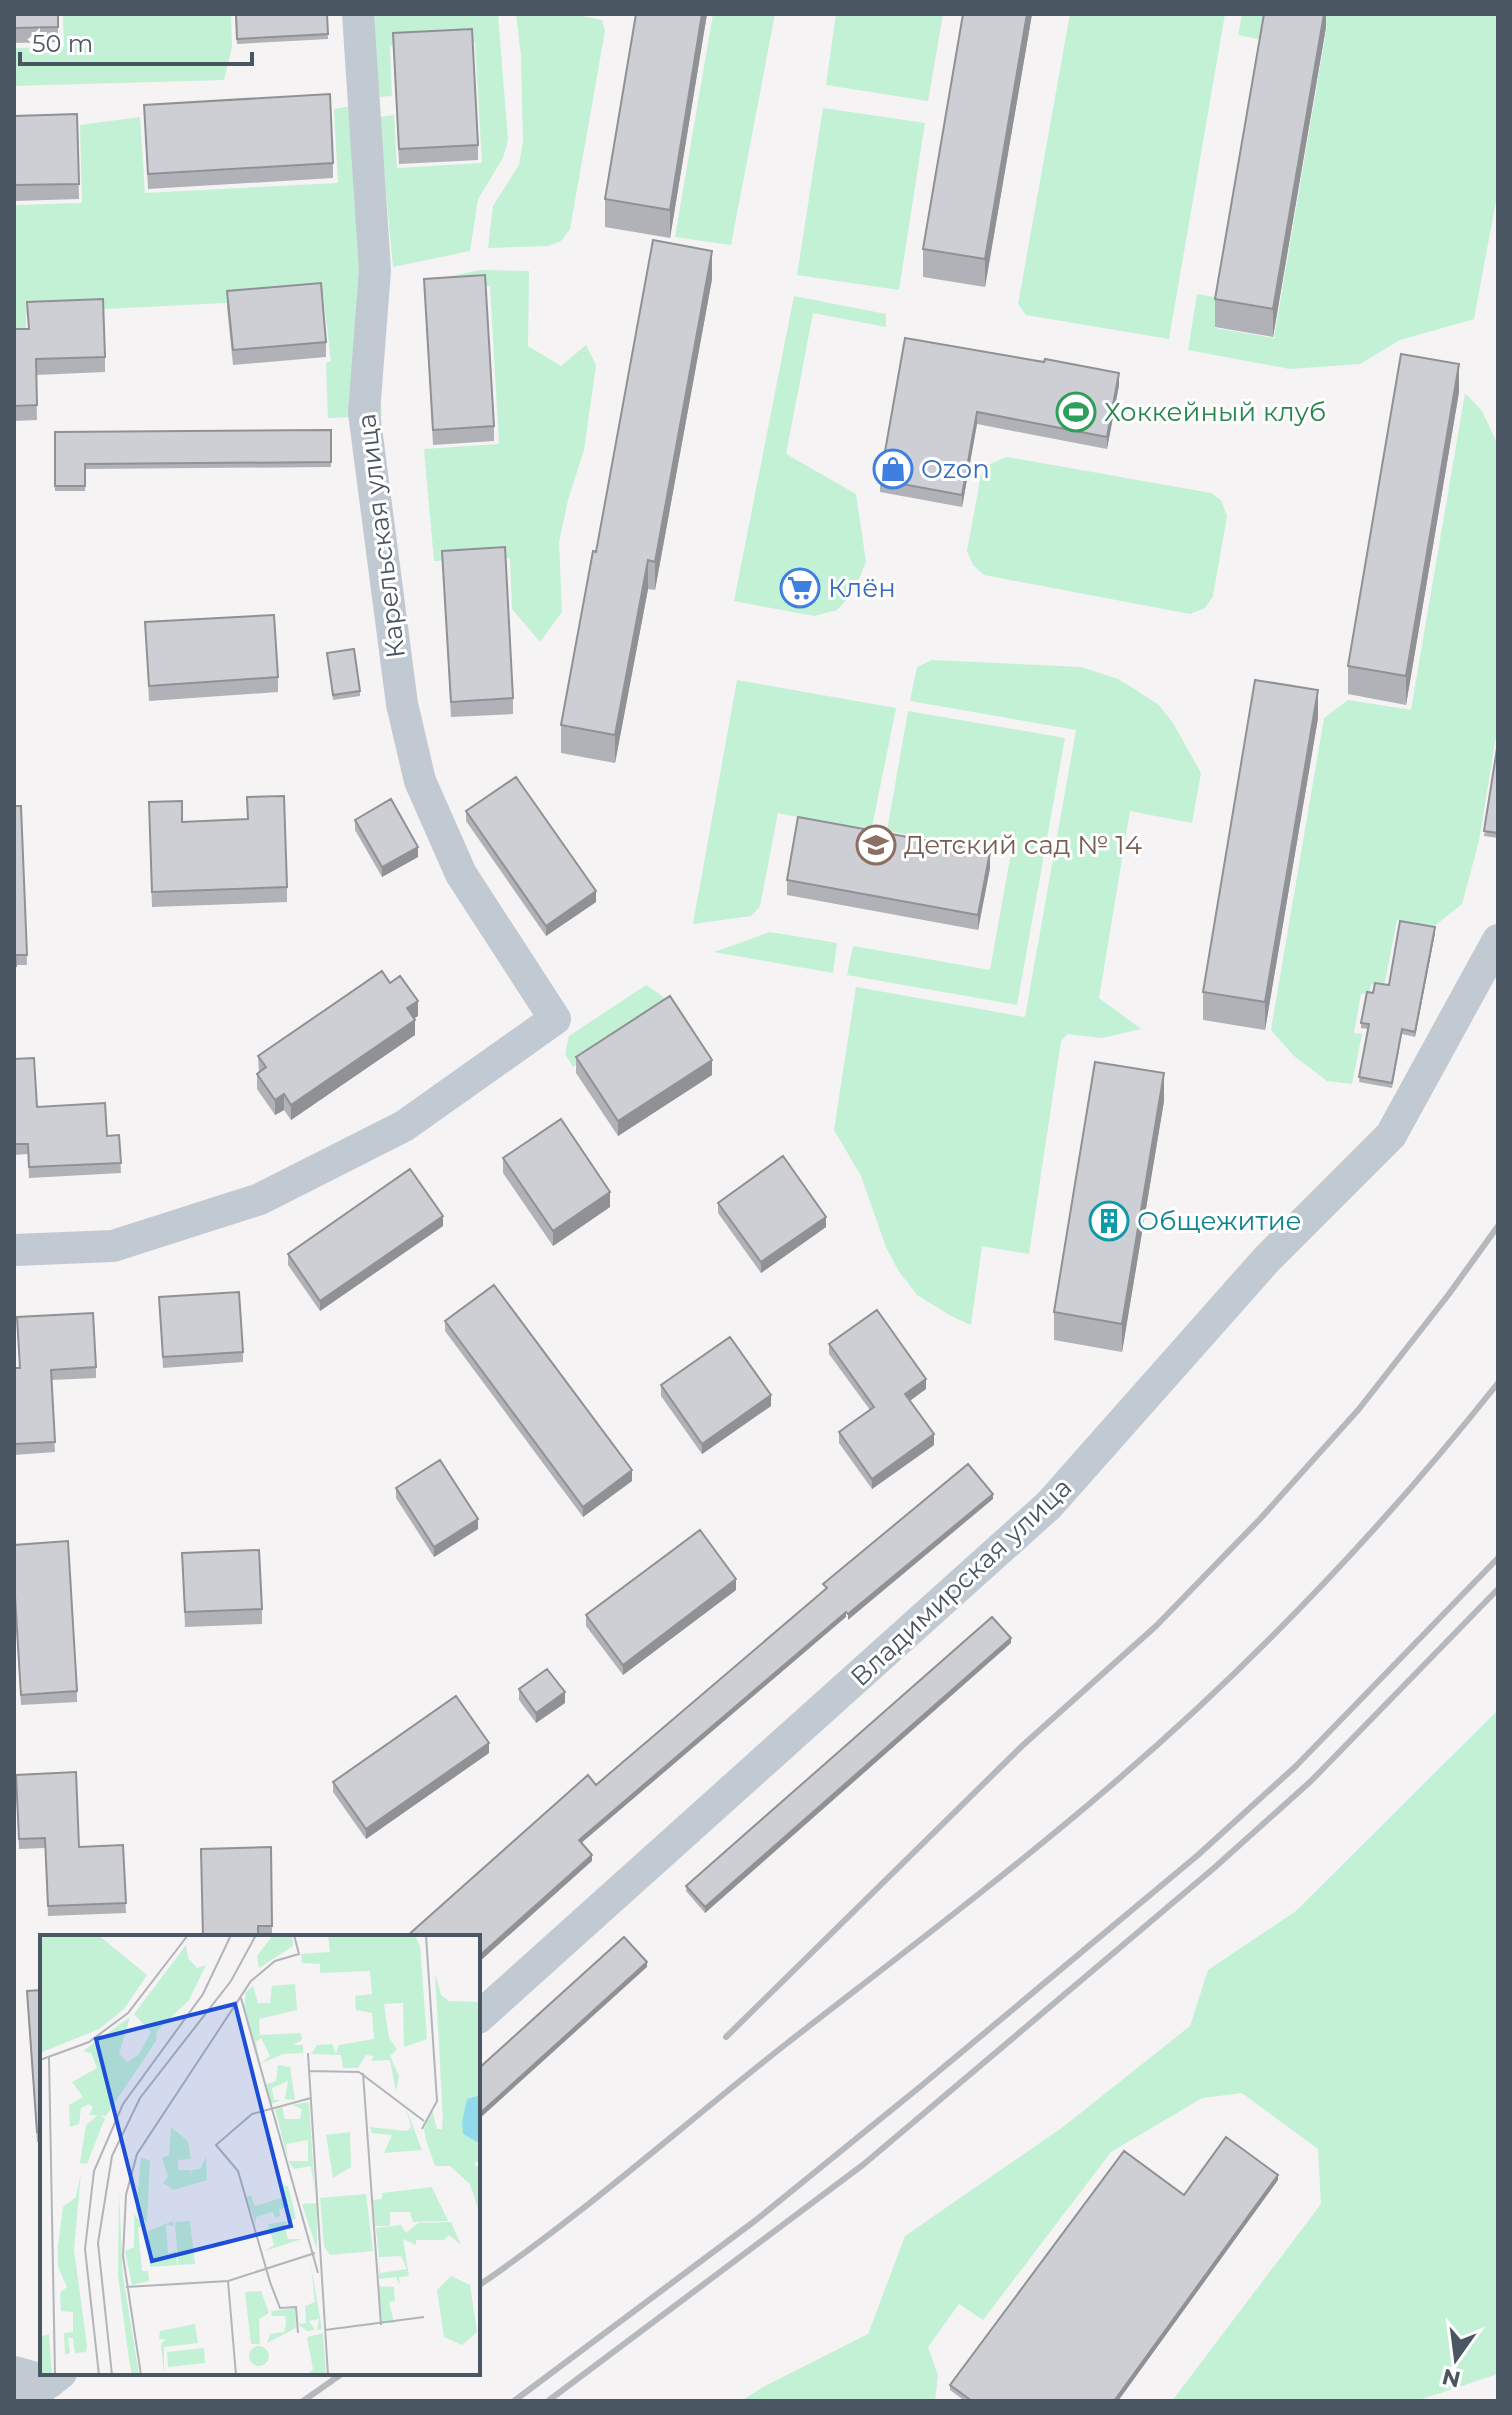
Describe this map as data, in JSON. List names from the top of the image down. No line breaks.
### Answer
{"streets":{"street":["Карельская улица","Владимирская улица"]},"places":{"sports":["Хоккейный клуб"],"shop":["Ozon"],"supermarket":["Клён"],"school or university":["Детский сад № 14"],"building":["Общежитие"]},"scale_bar":"50 m","north":"bottom"}
